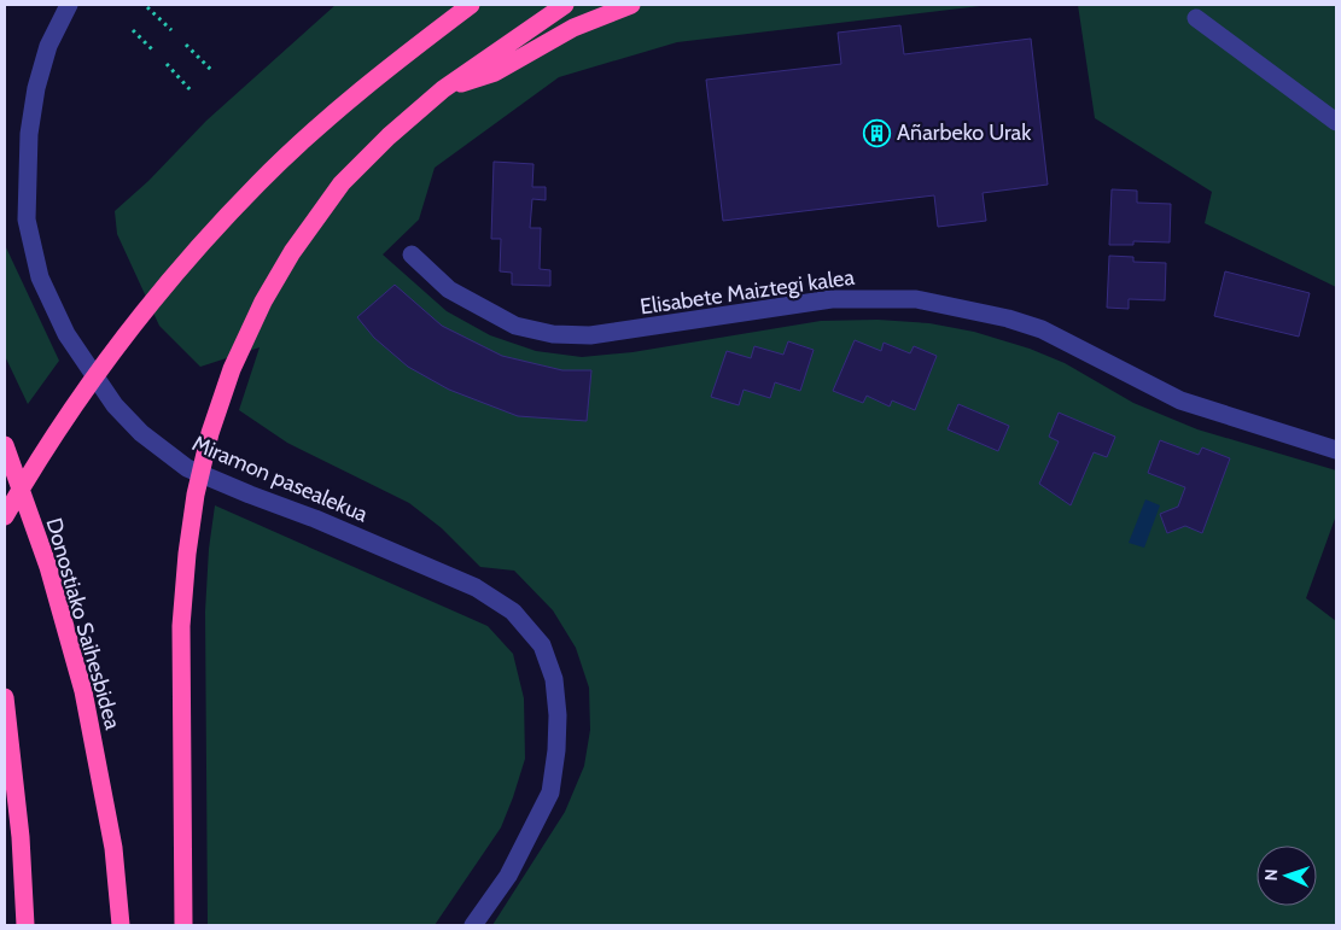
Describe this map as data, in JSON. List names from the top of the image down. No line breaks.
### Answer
{"streets":{"highway":["Donostiako Saihesbidea"],"street":["Elisabete Maiztegi kalea","Miramon pasealekua"]},"places":{"building":["Añarbeko Urak"]},"north":"left"}
